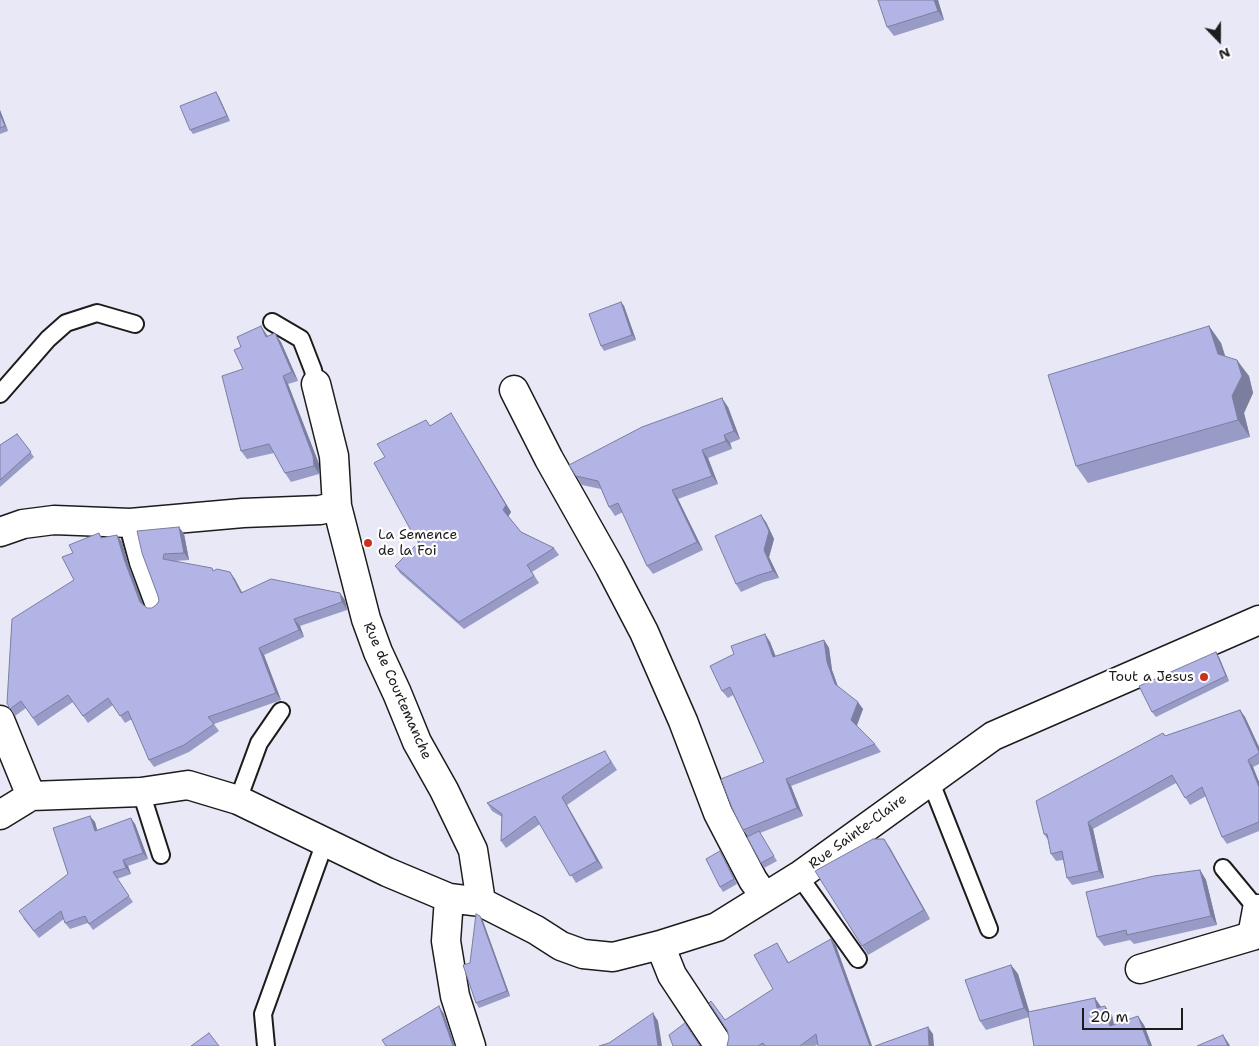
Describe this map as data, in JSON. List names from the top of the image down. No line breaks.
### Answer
{"streets":{"street":["Rue de Courtemanche","Rue Sainte-Claire"]},"crossings":[["Rue de Courtemanche","Rue Sainte-Claire"]],"places":["La Semence de la Foi","Tout a Jesus"],"scale_bar":"20 m","north":"bottom"}
